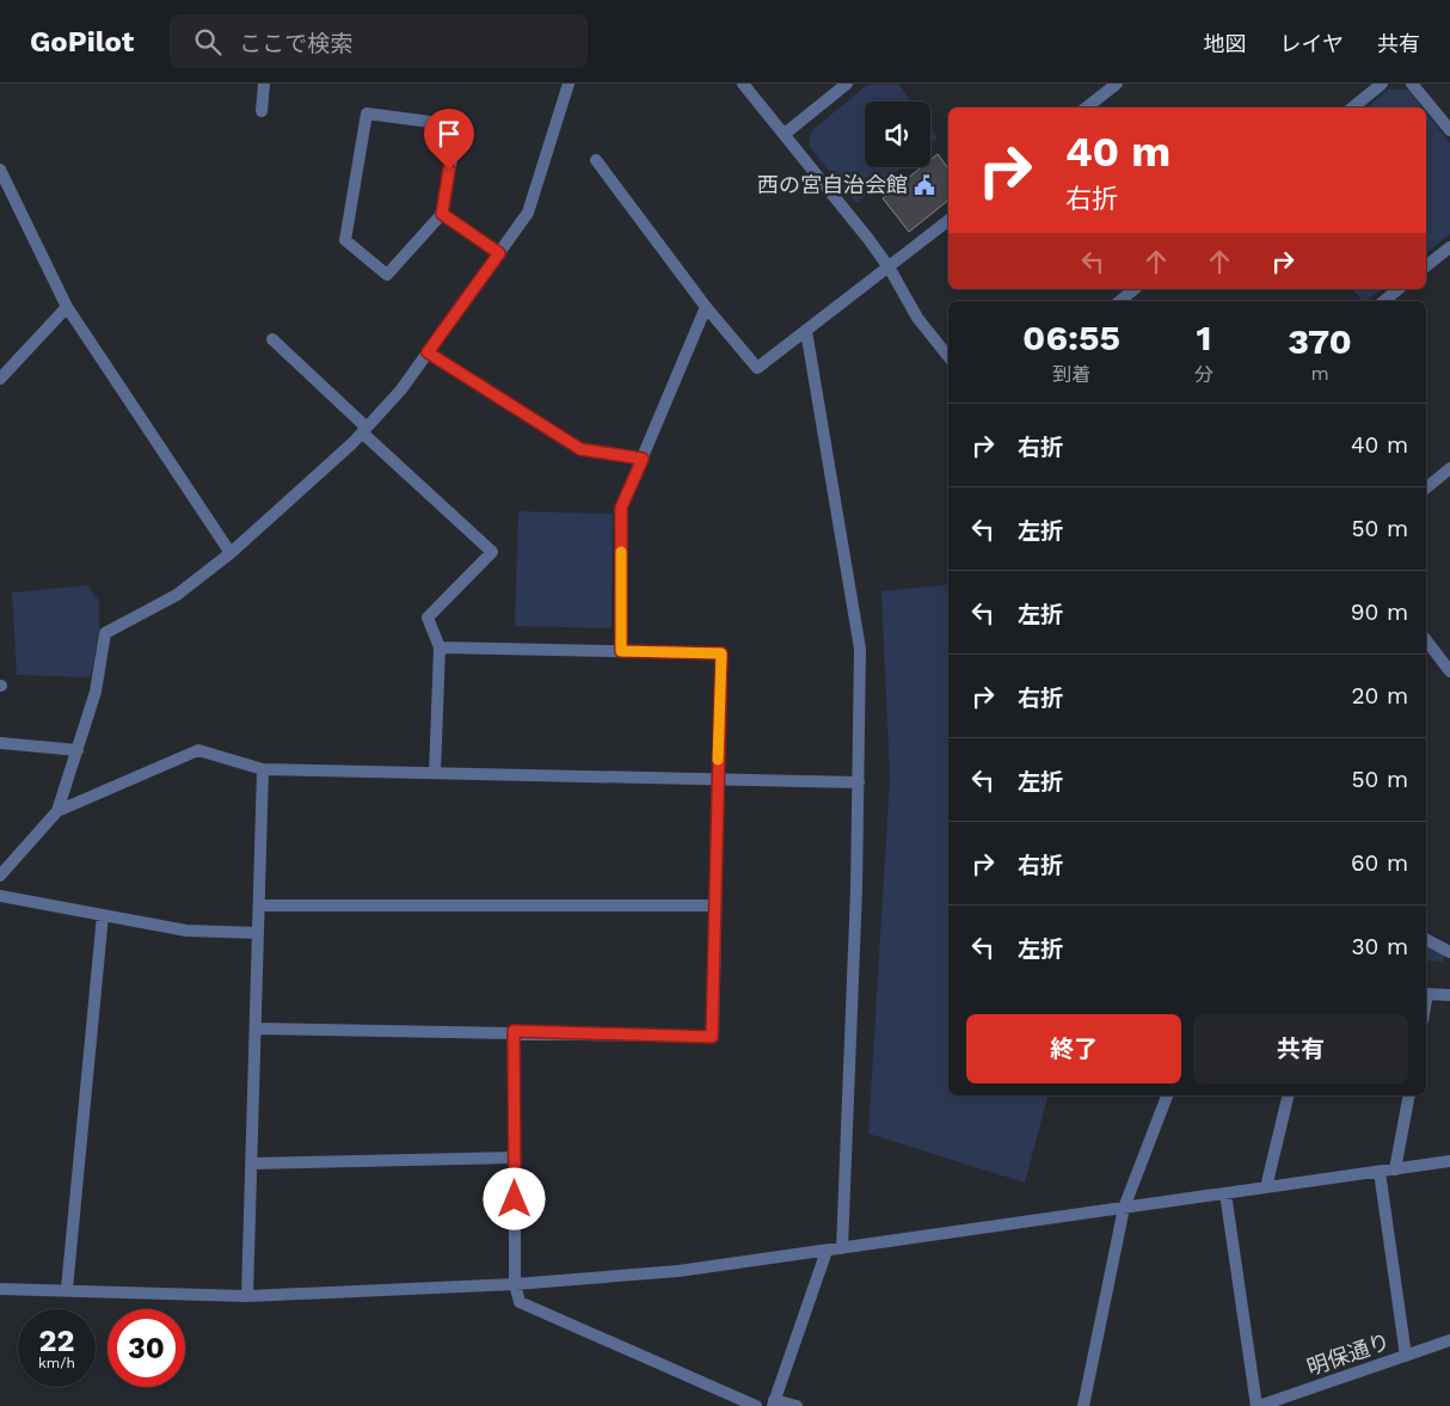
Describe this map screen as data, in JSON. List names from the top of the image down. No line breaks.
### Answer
{"streets":{"street":["明保通り"]},"places":{"public building":["西の宮自治会館"]},"page":{"header":"GoPilot","search":"ここで検索","nav":["地図","レイヤ","共有"],"turn":["40 m","右折"],"eta":["06:55","到着","1","分","370","m"],"list":[{"name":"右折","value":"40 m"},{"name":"左折","value":"50 m"},{"name":"左折","value":"90 m"},{"name":"右折","value":"20 m"},{"name":"左折","value":"50 m"},{"name":"右折","value":"60 m"},{"name":"左折","value":"30 m"}],"buttons":["終了","共有"],"speed":"22 km/h","limit":"30"}}
